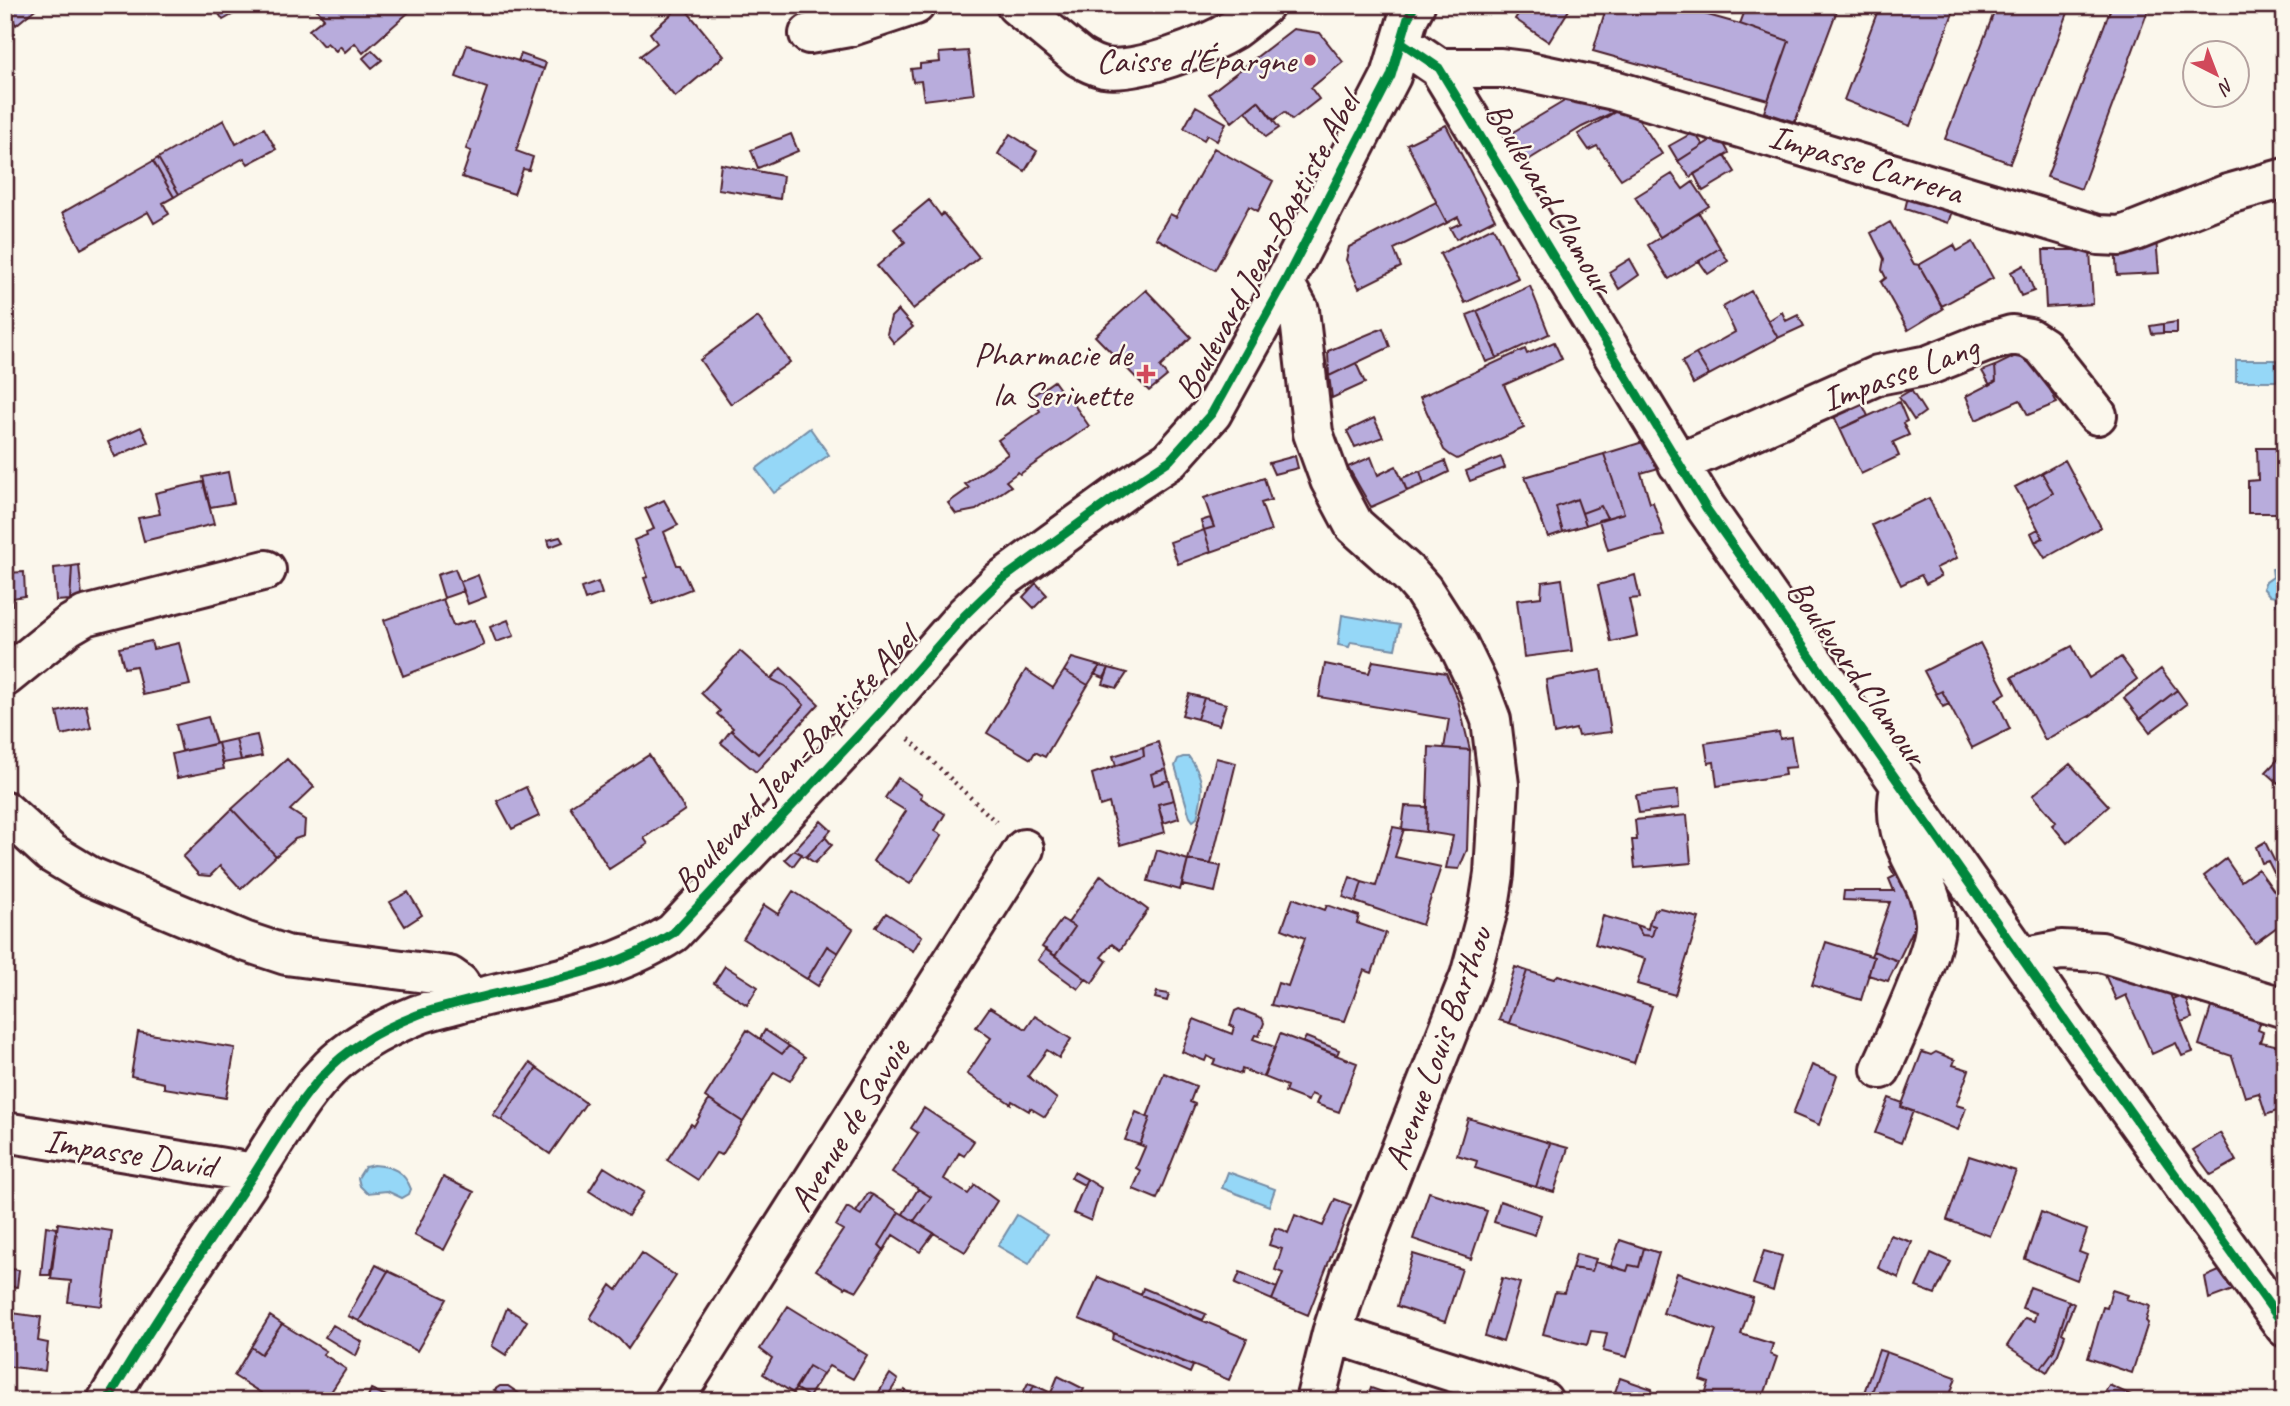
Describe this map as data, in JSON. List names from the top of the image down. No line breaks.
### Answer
{"streets":{"street":["Impasse Carrera","Boulevard Clamour","Boulevard Jean-Baptiste Abel","Impasse Lang","Avenue Louis Barthou","Avenue de Savoie","Impasse David"]},"crossings":[["Impasse Carrera","Boulevard Clamour"],["Boulevard Clamour","Boulevard Jean-Baptiste Abel"],["Boulevard Clamour","Impasse Lang"],["Boulevard Jean-Baptiste Abel","Avenue Louis Barthou"],["Boulevard Jean-Baptiste Abel","Impasse David"]],"places":{"other":["Caisse d'Épargne"],"health":["Pharmacie de la Serinette"]},"north":"bottom right"}
